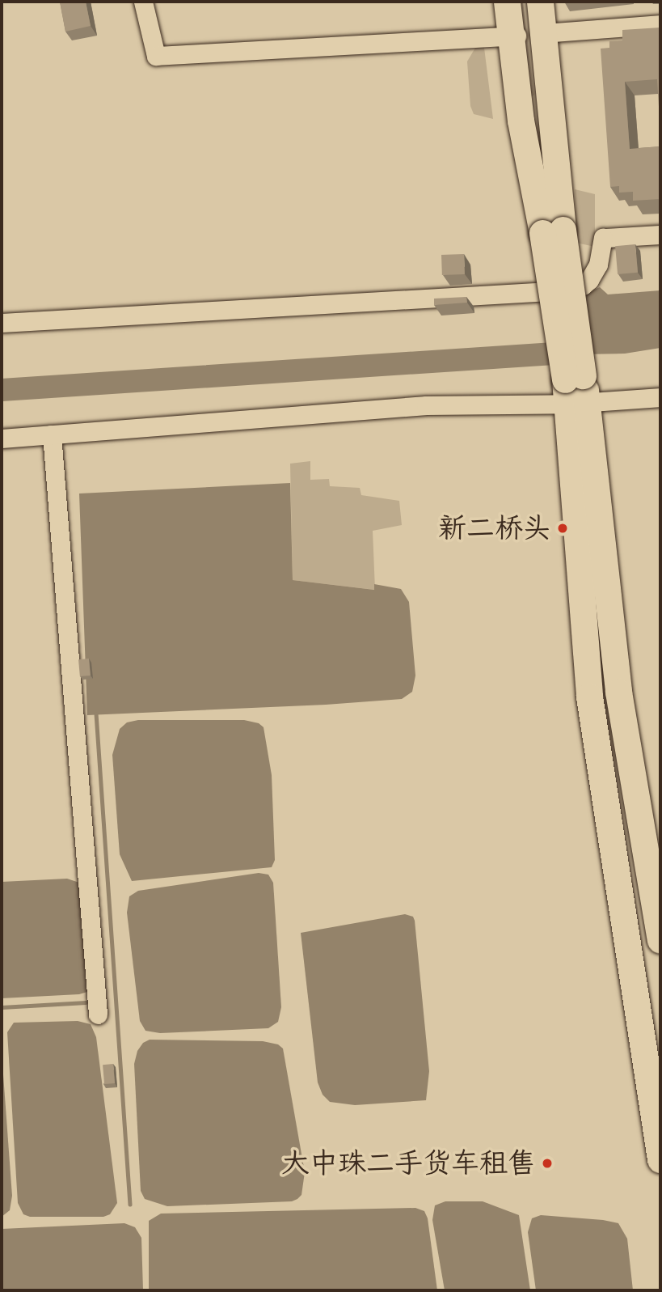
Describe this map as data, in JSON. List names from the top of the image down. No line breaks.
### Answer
{"places":["新二桥头","大中珠二手货车租售"]}
